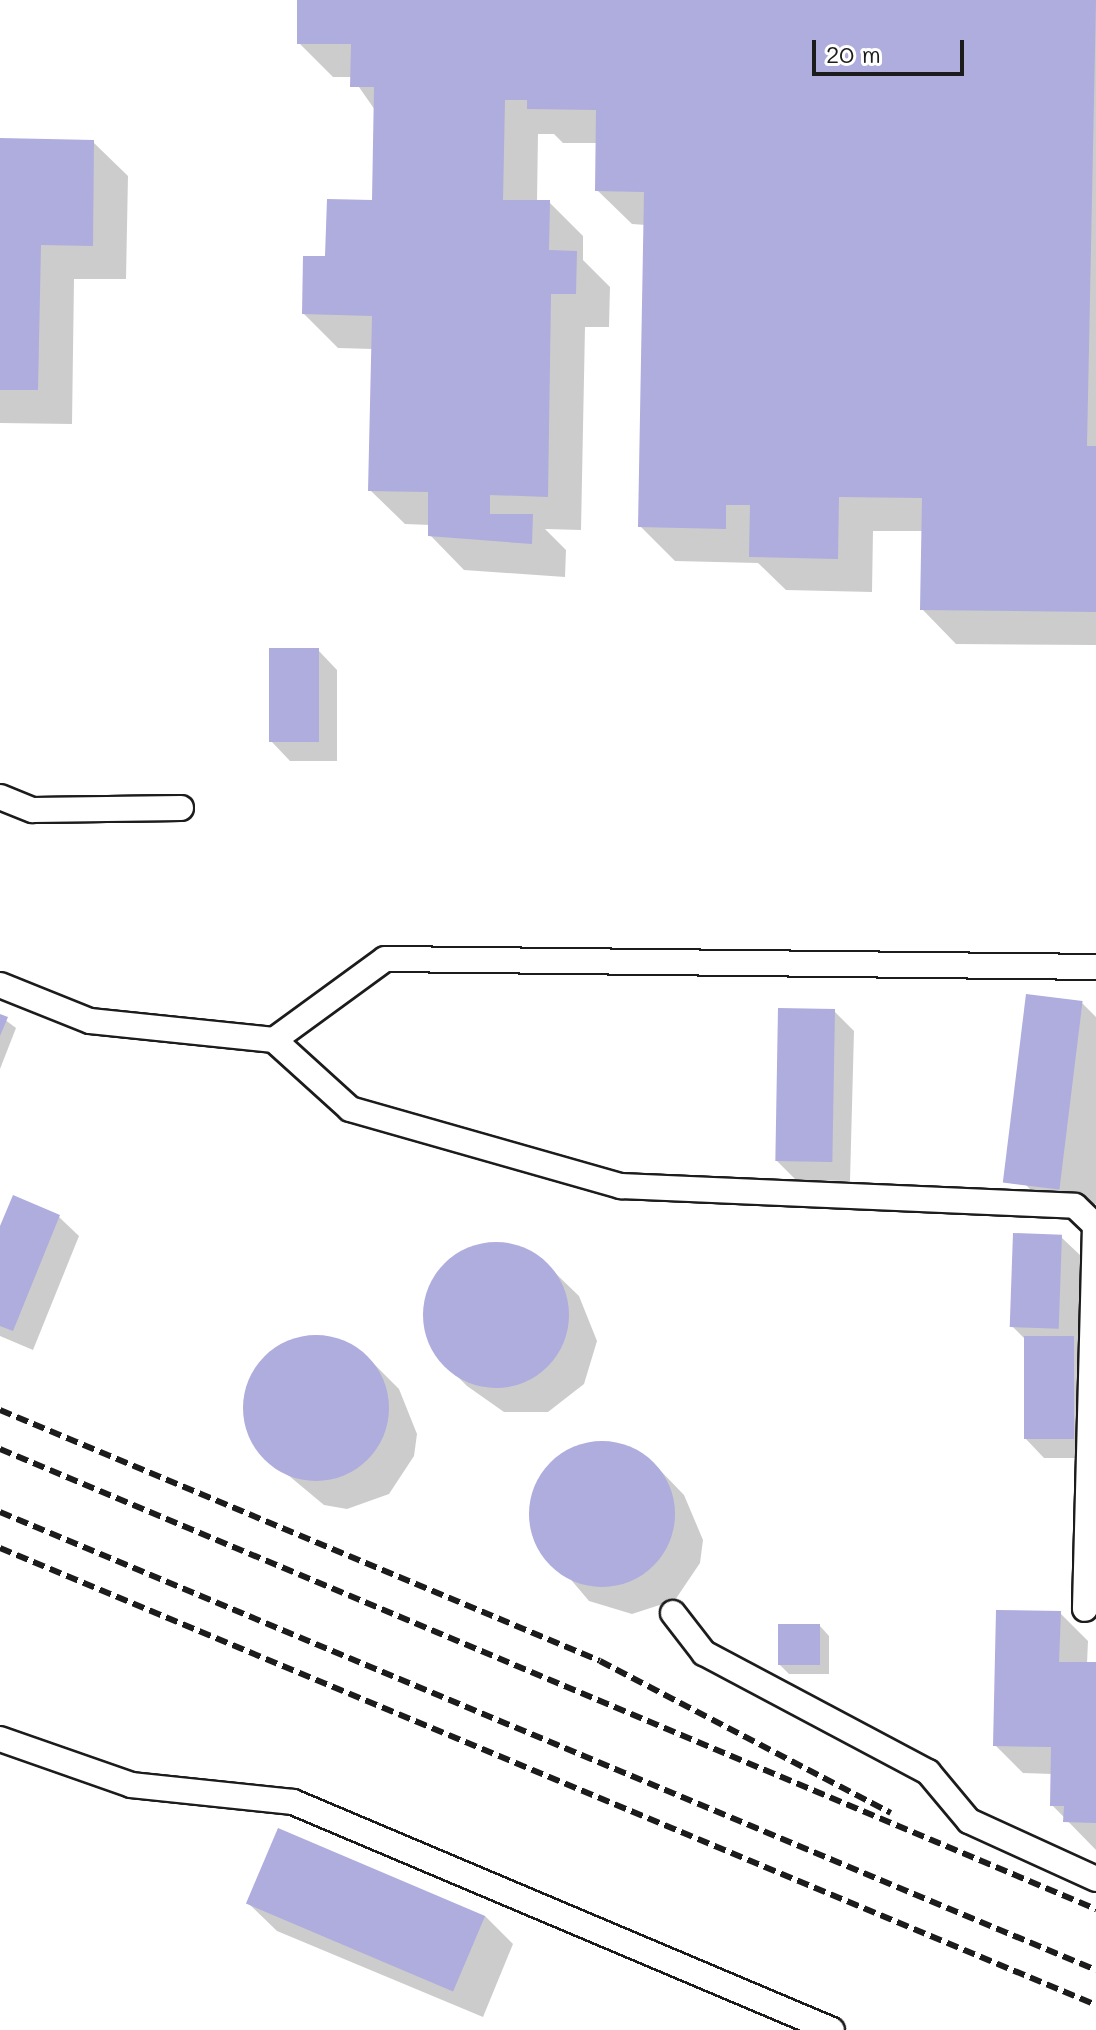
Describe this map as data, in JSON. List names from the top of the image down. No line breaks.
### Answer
{"scale_bar":"20 m"}
